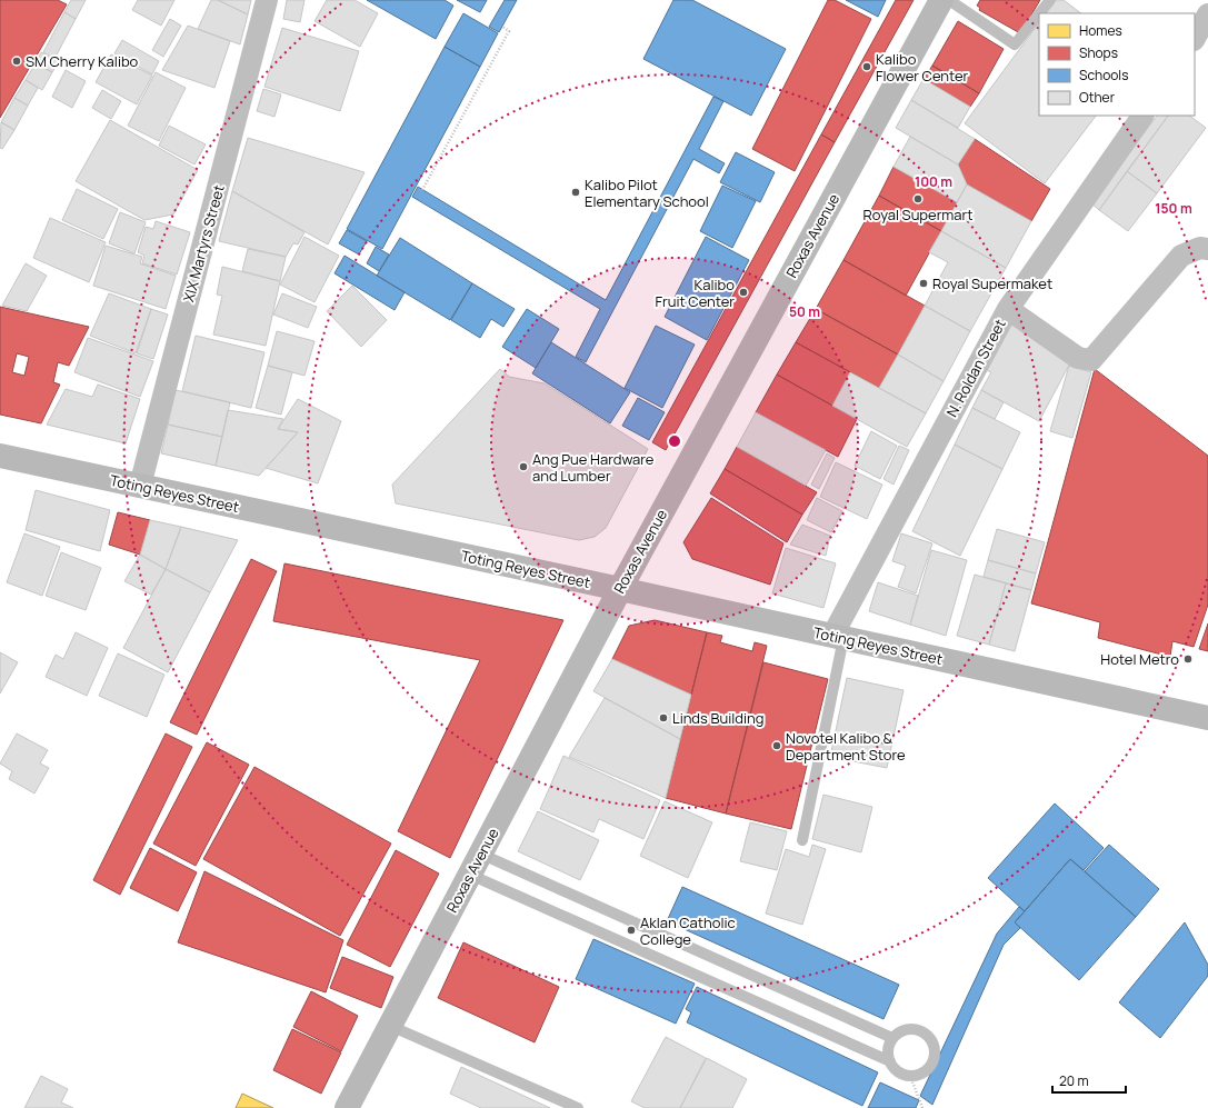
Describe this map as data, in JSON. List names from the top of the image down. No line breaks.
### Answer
{"streets":{"main road":["Roxas Avenue","Toting Reyes Street"],"street":["XIX Martyrs Street","N. Roldan Street"]},"crossings":[["Roxas Avenue","Toting Reyes Street"],["XIX Martyrs Street","Toting Reyes Street"],["N. Roldan Street","Toting Reyes Street"]],"places":["SM Cherry Kalibo","Kalibo Flower Center","Kalibo Pilot Elementary School","Royal Supermart","Royal Supermaket","Kalibo Fruit Center","Ang Pue Hardware and Lumber","Hotel Metro","Linds Building","Novotel Kalibo & Department Store","Aklan Catholic College"],"legend":["Homes","Shops","Schools","Other"],"scale_bar":"20 m","rings":["100 m","150 m","50 m"]}
